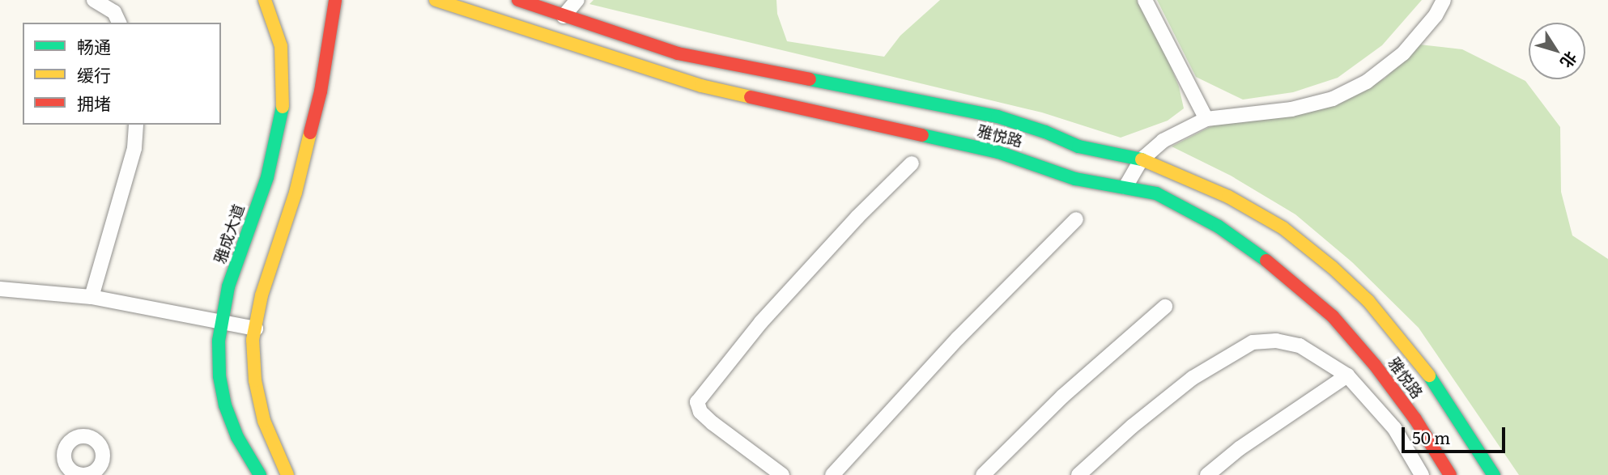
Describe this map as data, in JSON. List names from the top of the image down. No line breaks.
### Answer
{"streets":{"street":["雅悦路","雅成大道"]},"legend":["畅通","缓行","拥堵"],"scale_bar":"50 m","north":"bottom right"}
